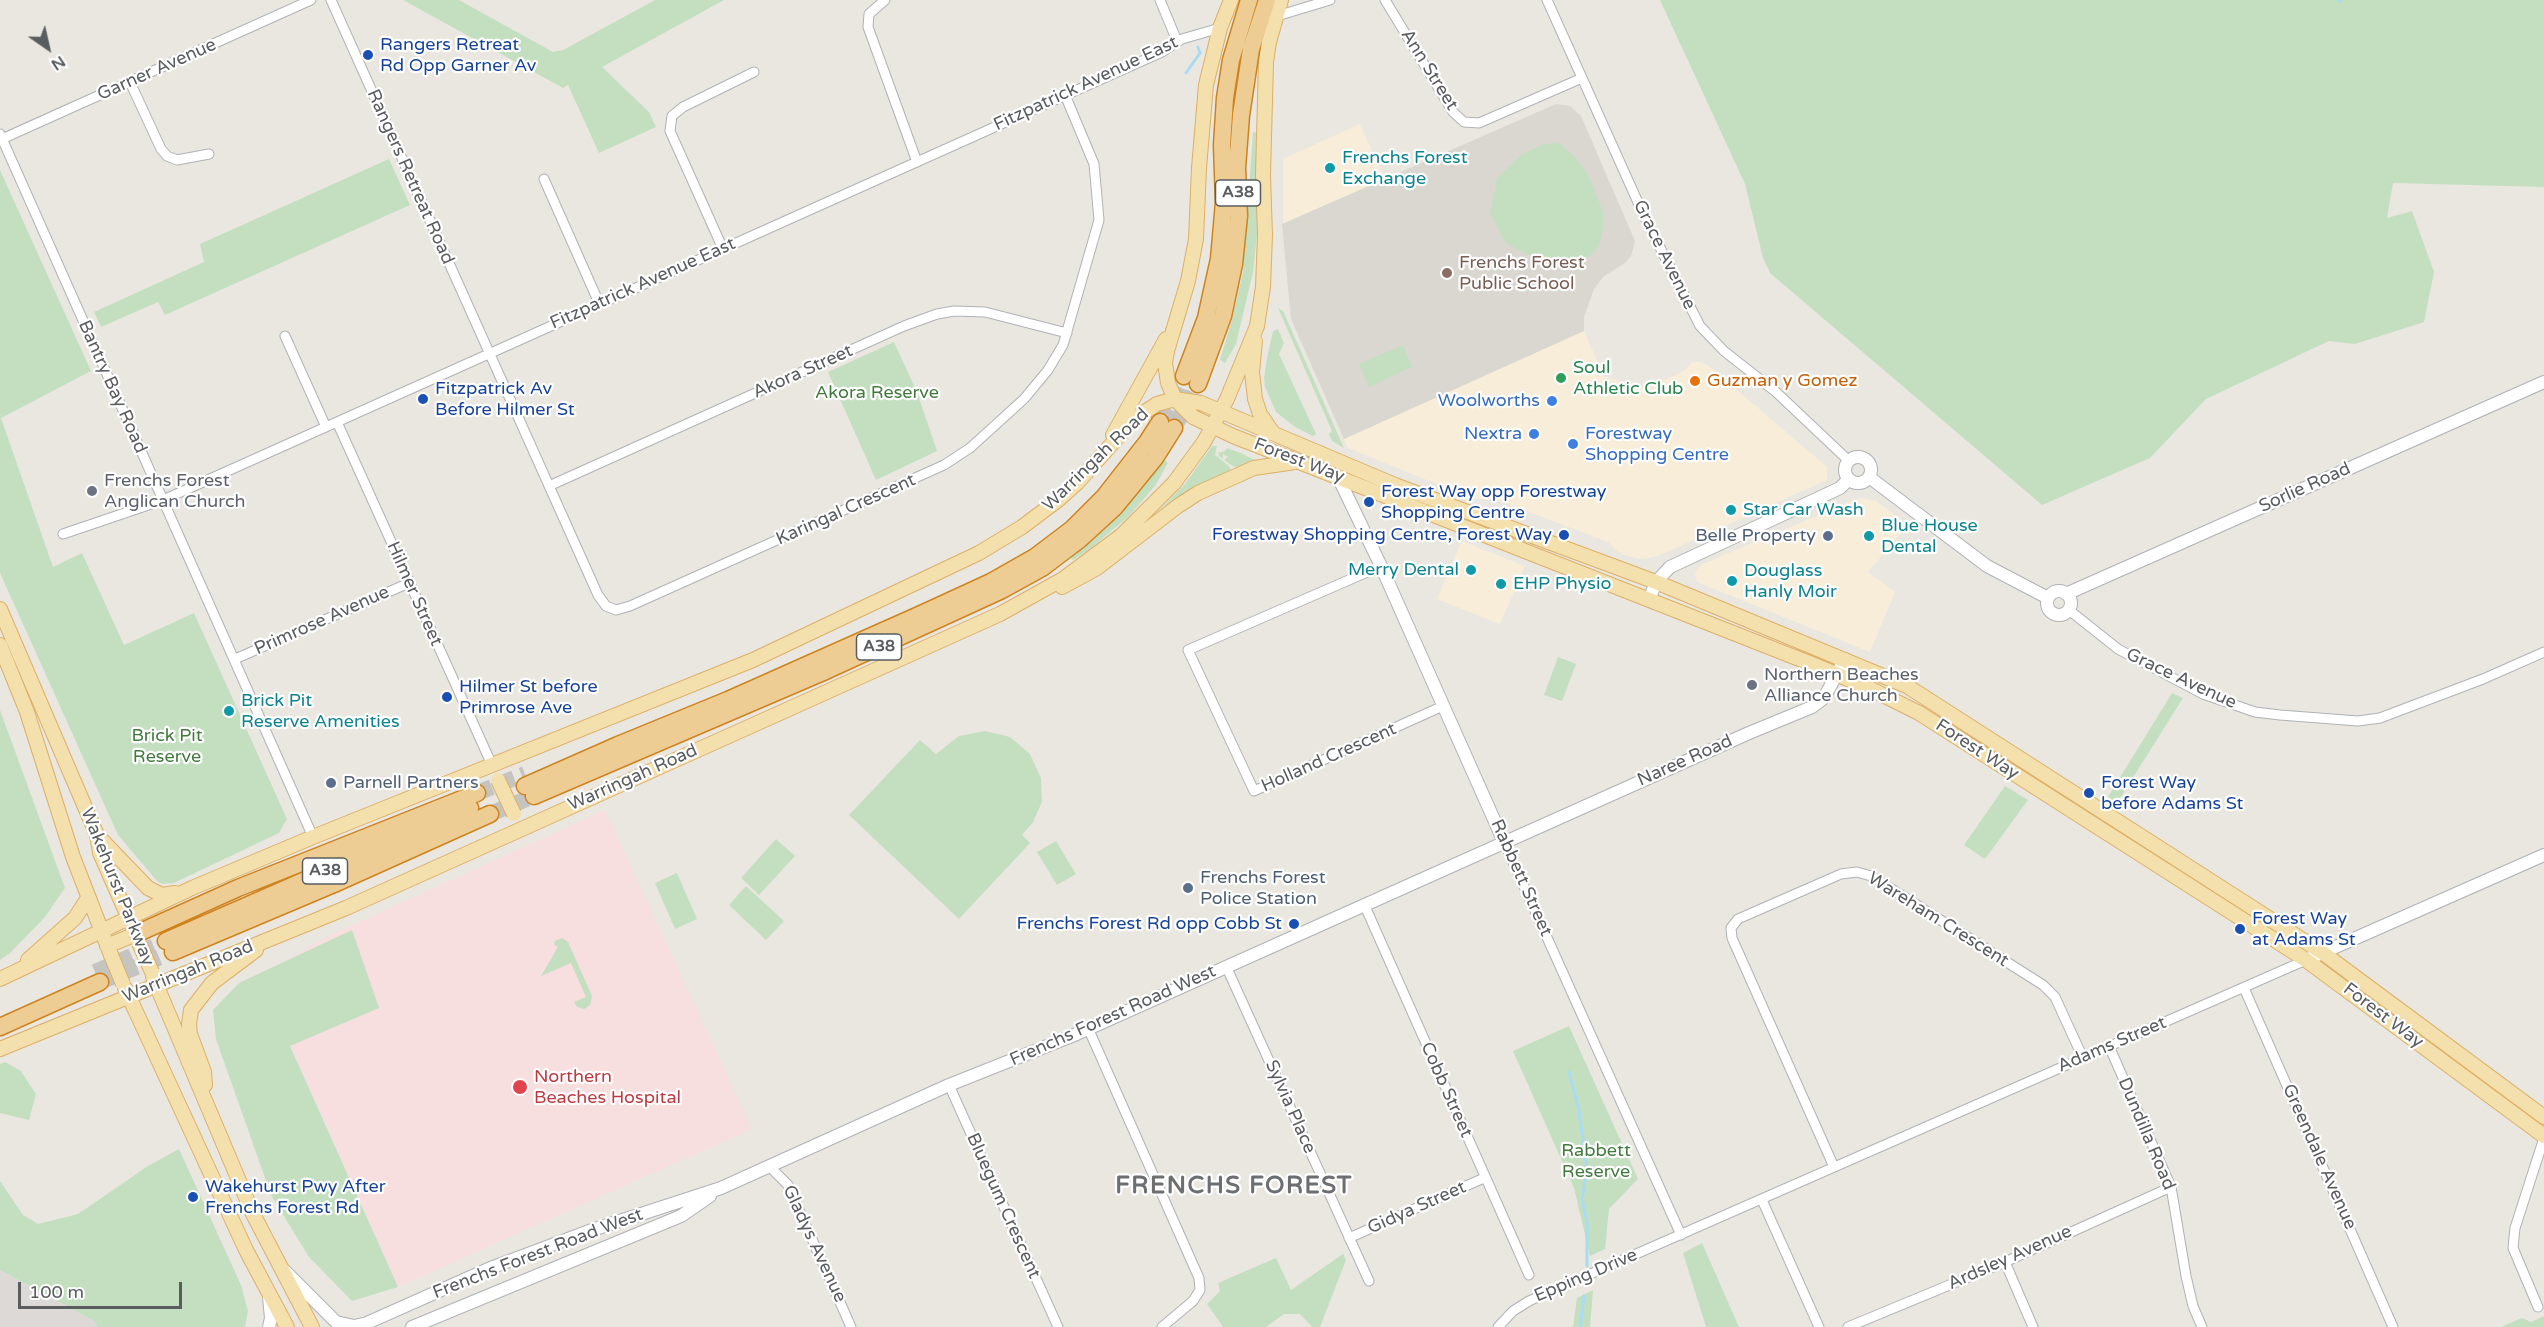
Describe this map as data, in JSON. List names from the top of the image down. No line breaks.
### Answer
{"streets":{"highway":["A38","Warringah Road"],"main road":["Forest Way","Sorlie Road","Naree Road","Rabbett Street","Wakehurst Parkway","Frenchs Forest Road West","Adams Street"],"street":["Garner Avenue","Ann Street","Fitzpatrick Avenue East","Rangers Retreat Road","Grace Avenue","Akora Street","Bantry Bay Road","Karingal Crescent","Hilmer Street","Primrose Avenue","Holland Crescent","Wareham Crescent","Cobb Street","Sylvia Place","Dundilla Road","Greendale Avenue","Bluegum Crescent","Gidya Street","Gladys Avenue","Ardsley Avenue","Epping Drive"]},"crossings":[["Garner Avenue","Bantry Bay Road"],["Ann Street","Grace Avenue"],["Fitzpatrick Avenue East","Rangers Retreat Road"],["Fitzpatrick Avenue East","A38"],["Fitzpatrick Avenue East","Bantry Bay Road"],["Fitzpatrick Avenue East","Karingal Crescent"],["Fitzpatrick Avenue East","Hilmer Street"],["Rangers Retreat Road","Karingal Crescent"],["A38","Warringah Road"],["Grace Avenue","Sorlie Road"],["Akora Street","Karingal Crescent"],["Bantry Bay Road","Warringah Road"],["Bantry Bay Road","Primrose Avenue"],["Warringah Road","Forest Way"],["Warringah Road","Hilmer Street"],["Warringah Road","Wakehurst Parkway"],["Forest Way","Naree Road"],["Forest Way","Rabbett Street"],["Forest Way","Adams Street"],["Hilmer Street","Primrose Avenue"],["Holland Crescent","Rabbett Street"],["Naree Road","Rabbett Street"],["Naree Road","Frenchs Forest Road West"],["Rabbett Street","Frenchs Forest Road West"],["Rabbett Street","Adams Street"],["Rabbett Street","Epping Drive"],["Wareham Crescent","Adams Street"],["Frenchs Forest Road West","Cobb Street"],["Frenchs Forest Road West","Sylvia Place"],["Frenchs Forest Road West","Bluegum Crescent"],["Frenchs Forest Road West","Gladys Avenue"],["Adams Street","Dundilla Road"],["Adams Street","Greendale Avenue"],["Adams Street","Epping Drive"],["Cobb Street","Gidya Street"],["Sylvia Place","Gidya Street"],["Dundilla Road","Ardsley Avenue"]],"districts":["FRENCHS FOREST"],"parks":["Akora Reserve","Brick Pit Reserve","Rabbett Reserve"],"places":["Rangers Retreat Rd Opp Garner Av","Frenchs Forest Exchange","Frenchs Forest Public School","Soul Athletic Club","Guzman y Gomez","Fitzpatrick Av Before Hilmer St","Woolworths","Nextra","Forestway Shopping Centre","Frenchs Forest Anglican Church","Forest Way opp Forestway Shopping Centre","Star Car Wash","Forestway Shopping Centre, Forest Way","Belle Property","Blue House Dental","Merry Dental","Douglass Hanly Moir","EHP Physio","Northern Beaches Alliance Church","Hilmer St before Primrose Ave","Brick Pit Reserve Amenities","Parnell Partners","Forest Way before Adams St","Frenchs Forest Police Station","Frenchs Forest Rd opp Cobb St","Forest Way at Adams St","Northern Beaches Hospital","Wakehurst Pwy After Frenchs Forest Rd"],"scale_bar":"100 m","north":"bottom right"}
